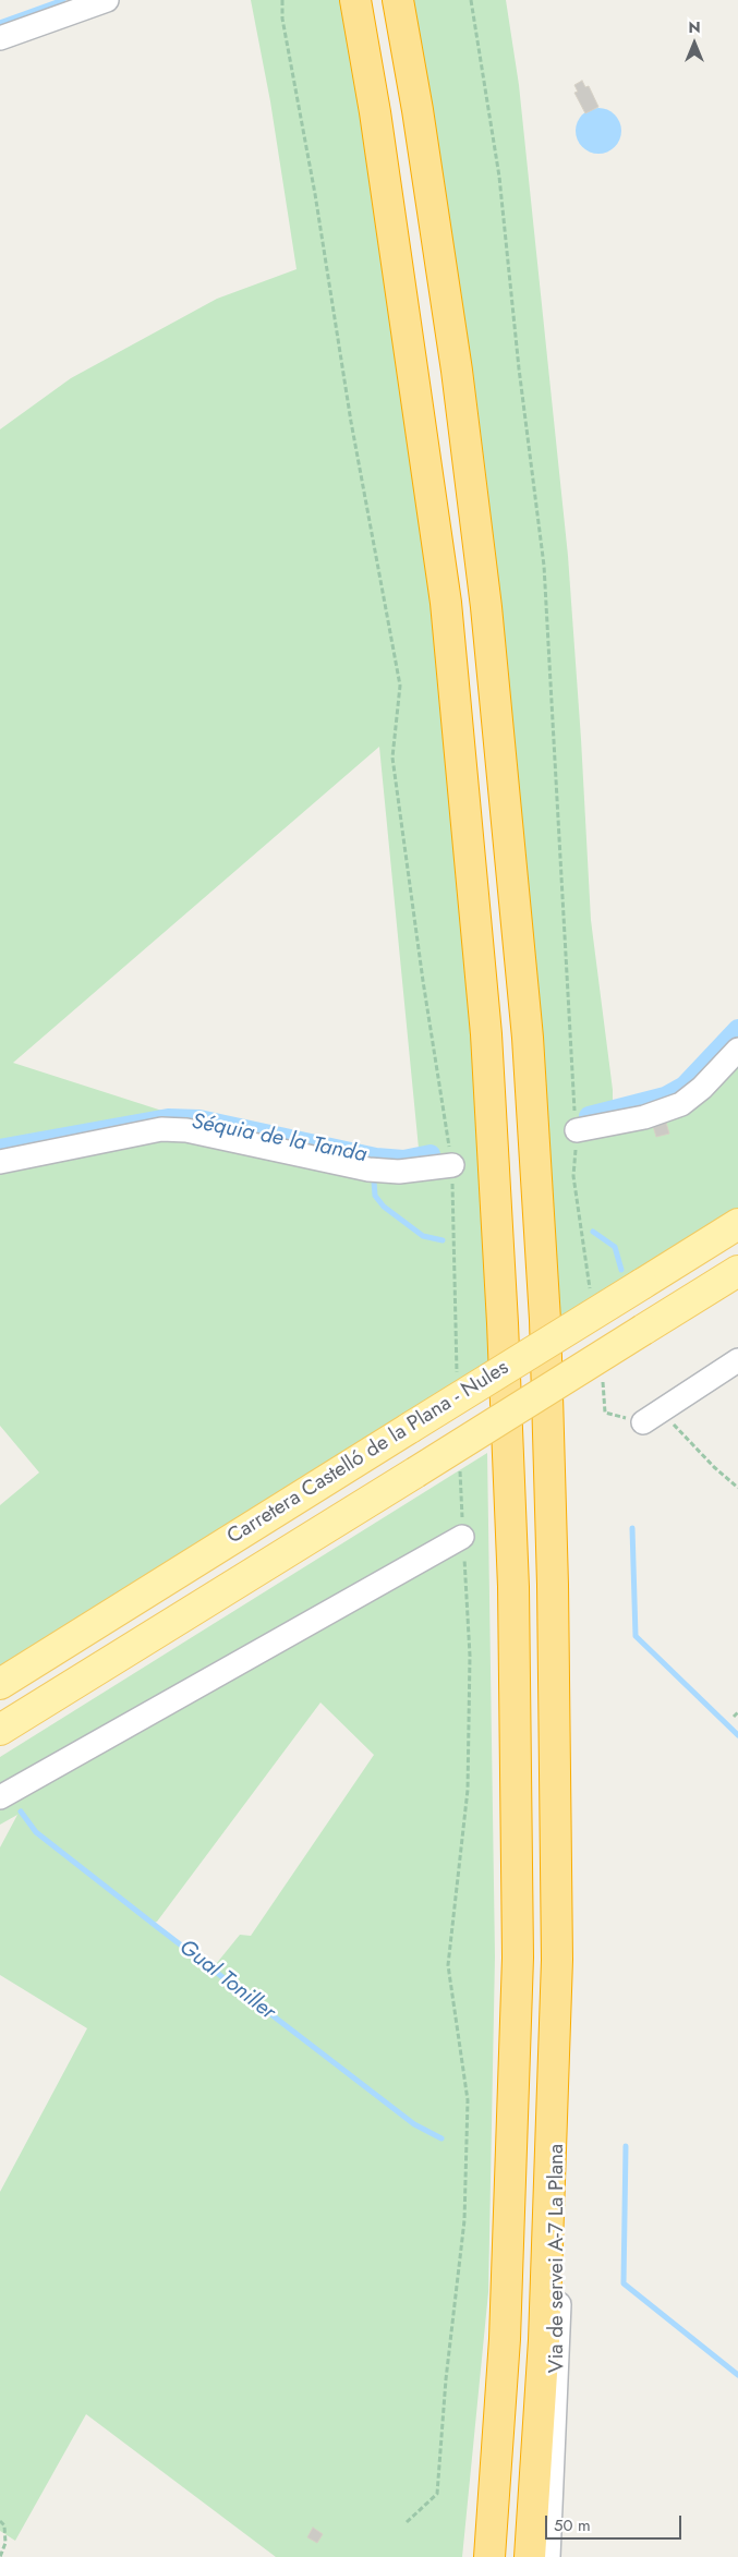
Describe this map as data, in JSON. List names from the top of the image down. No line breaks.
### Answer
{"streets":{"main road":["Carretera Castelló de la Plana - Nules"],"street":["Via de servei A-7 La Plana"]},"water":["Séquia de la Tanda","Gual Toniller"],"scale_bar":"50 m","north":"top"}
